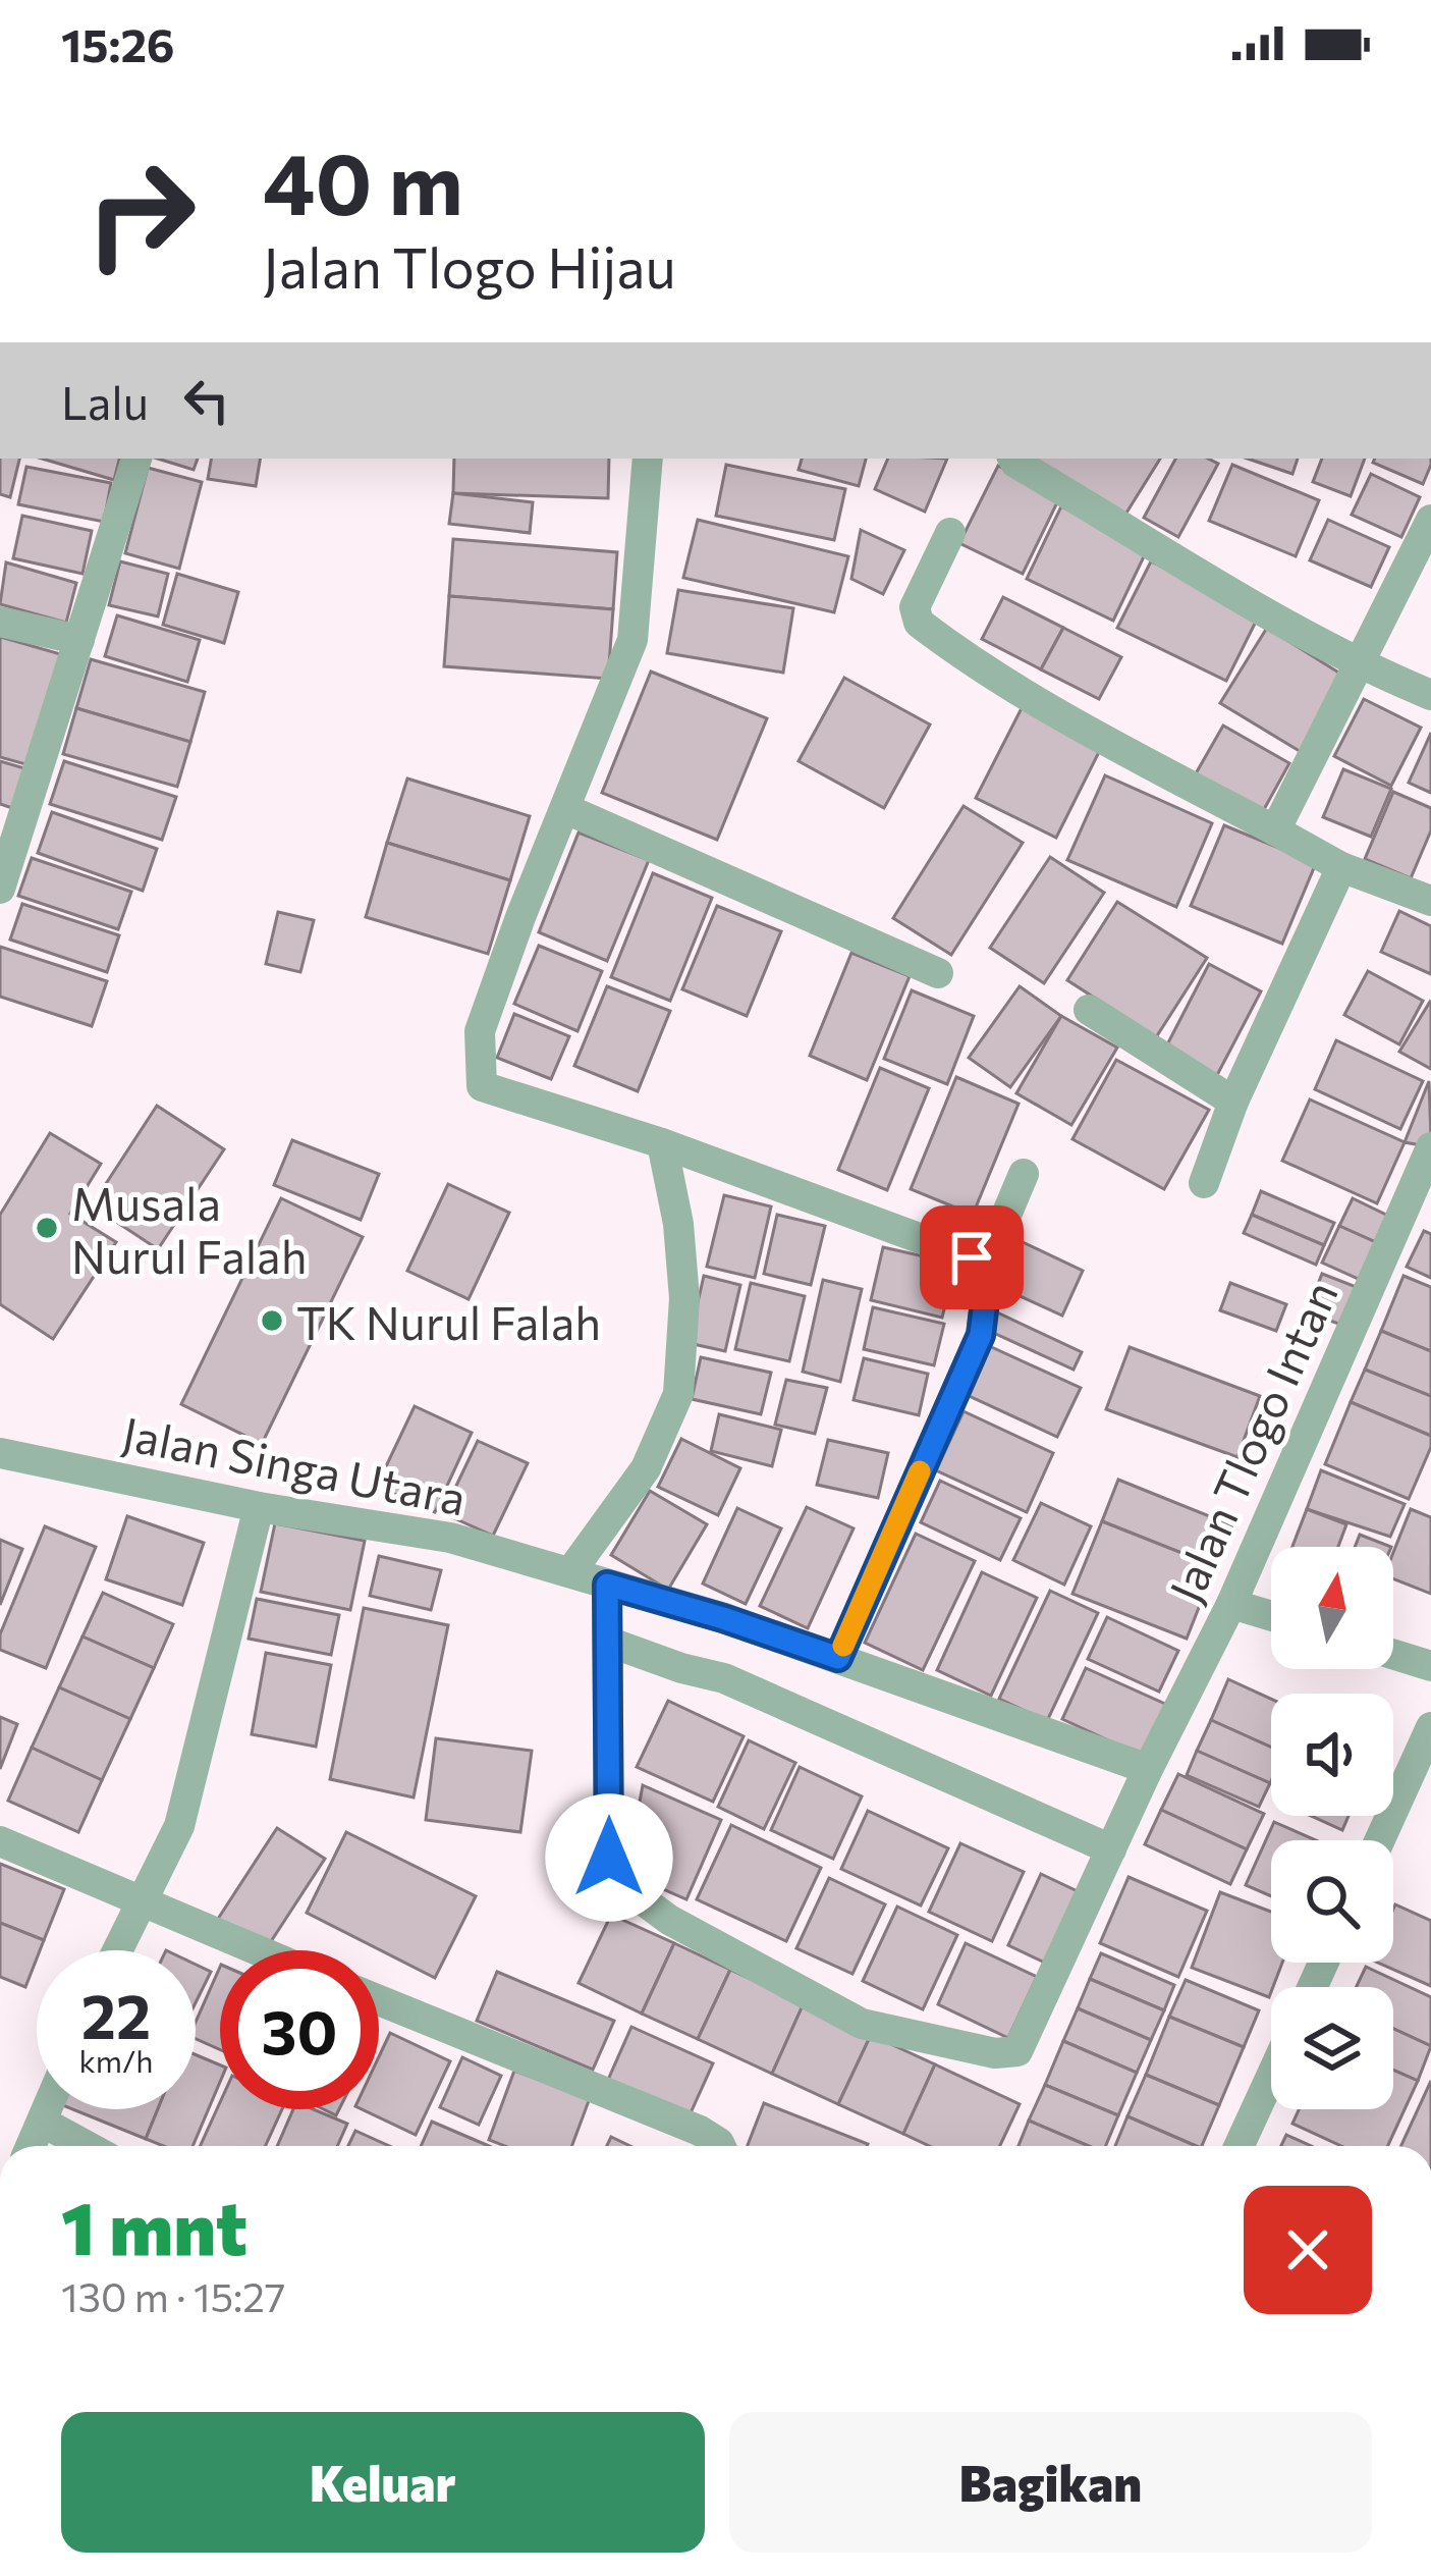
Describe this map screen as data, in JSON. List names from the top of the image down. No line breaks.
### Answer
{"streets":{"street":["Jalan Tlogo Intan","Jalan Singa Utara"]},"crossings":[["Jalan Tlogo Intan","Jalan Singa Utara"]],"places":["Musala Nurul Falah","TK Nurul Falah"],"north":"top","page":{"status":"15:26","turn":["40 m","Jalan Tlogo Hijau"],"then":"Lalu","speed":"22 km/h","limit":"30","heading":["1 mnt","130 m · 15:27"],"buttons":["Keluar","Bagikan"]}}
